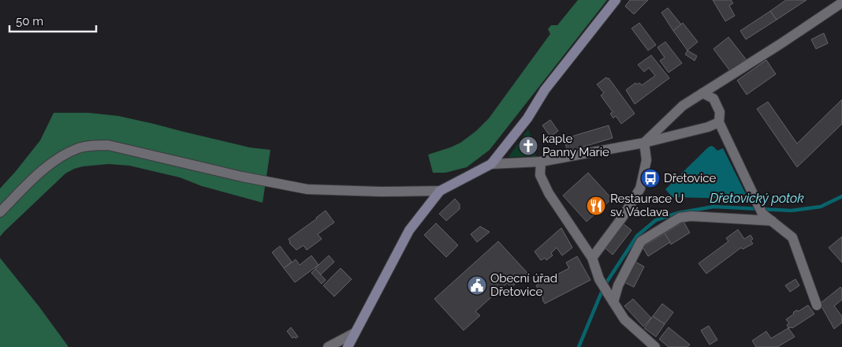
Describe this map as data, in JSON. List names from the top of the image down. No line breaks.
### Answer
{"water":["Dřetovický potok"],"places":{"church":["kaple Panny Marie"],"bus stop":["Dřetovice"],"restaurant":["Restaurace U sv. Václava"],"public building":["Obecní úřad Dřetovice"]},"scale_bar":"50 m"}
